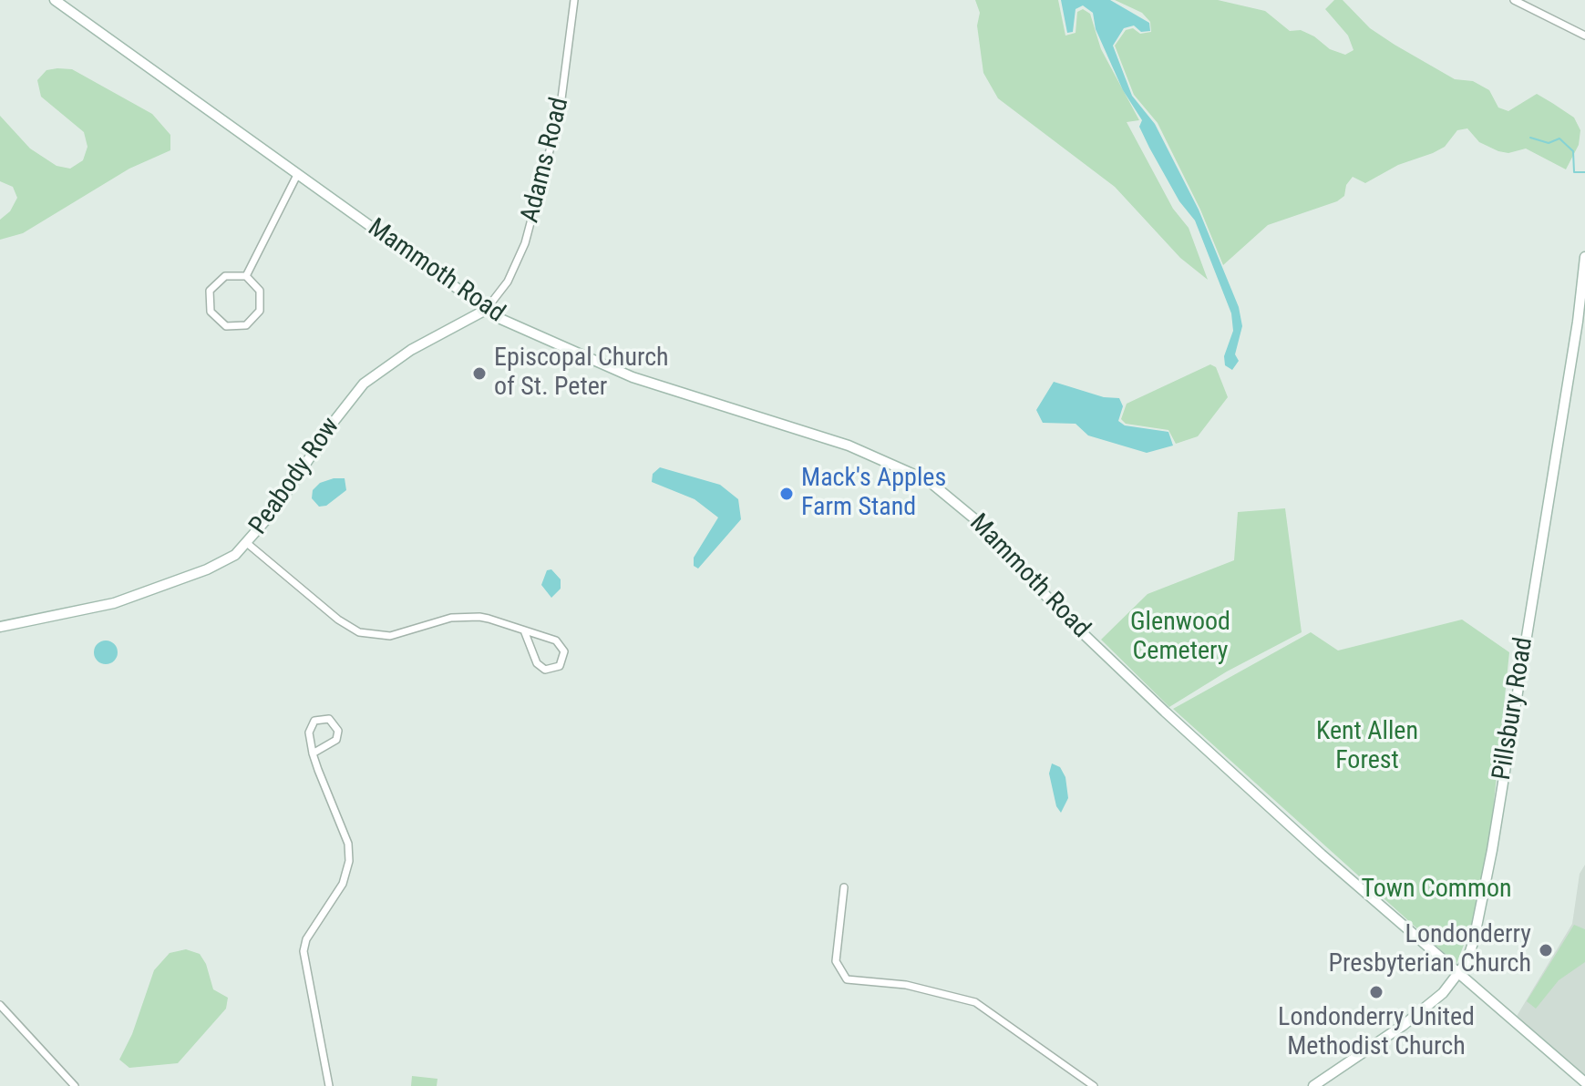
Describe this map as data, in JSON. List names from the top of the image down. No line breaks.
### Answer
{"streets":{"main road":["Mammoth Road","Peabody Row","Pillsbury Road"],"street":["Adams Road"]},"crossings":[["Adams Road","Mammoth Road"],["Adams Road","Peabody Row"],["Mammoth Road","Peabody Row"],["Mammoth Road","Pillsbury Road"]],"parks":["Glenwood Cemetery","Kent Allen Forest","Town Common"],"places":["Episcopal Church of St. Peter","Mack's Apples Farm Stand","Londonderry Presbyterian Church","Londonderry United Methodist Church"]}
